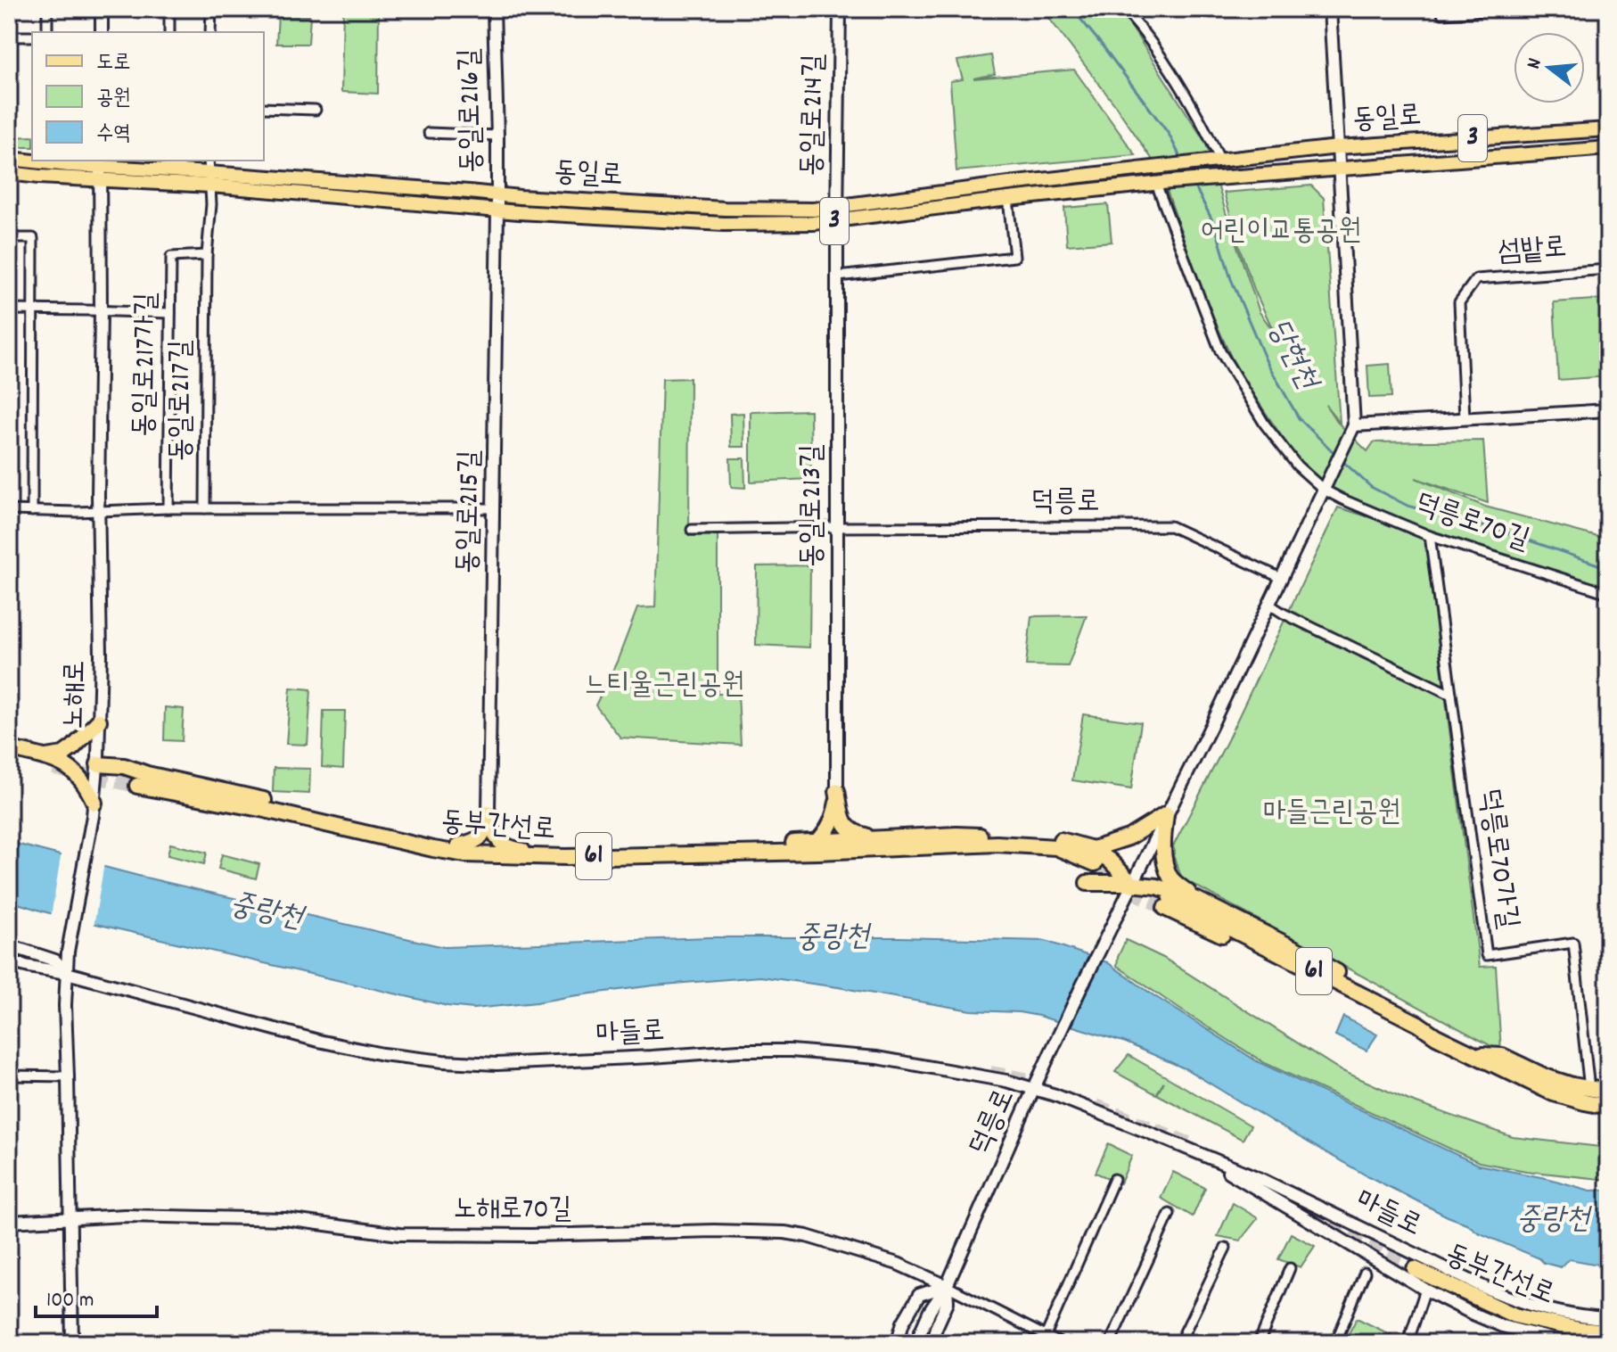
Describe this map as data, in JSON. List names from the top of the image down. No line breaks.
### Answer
{"streets":{"highway":["동부간선로","61"],"main road":["동일로216길","동일로214길","동일로","3","덕릉로","동일로213길","동일로215길","노해로","마들로","노해로70길"],"street":["섬밭로","동일로217가길","동일로217길","덕릉로70길","덕릉로70가길"]},"crossings":[["동일로216길","동일로"],["동일로216길","동일로215길"],["동일로214길","동일로"],["동일로214길","동일로213길"],["동일로","동일로217길"],["동일로","동일로213길"],["동일로","동일로215길"],["동일로","덕릉로70길"],["동일로","노해로"],["동일로217가길","동일로217길"],["덕릉로","동일로213길"],["덕릉로","덕릉로70길"],["덕릉로","마들로"],["덕릉로","노해로70길"],["덕릉로70길","덕릉로70가길"],["노해로","마들로"],["노해로","노해로70길"]],"water":["당현천","중랑천"],"parks":["어린이교통공원","느티울근린공원","마들근린공원"],"legend":["도로","공원","수역"],"scale_bar":"100 m","north":"left"}
